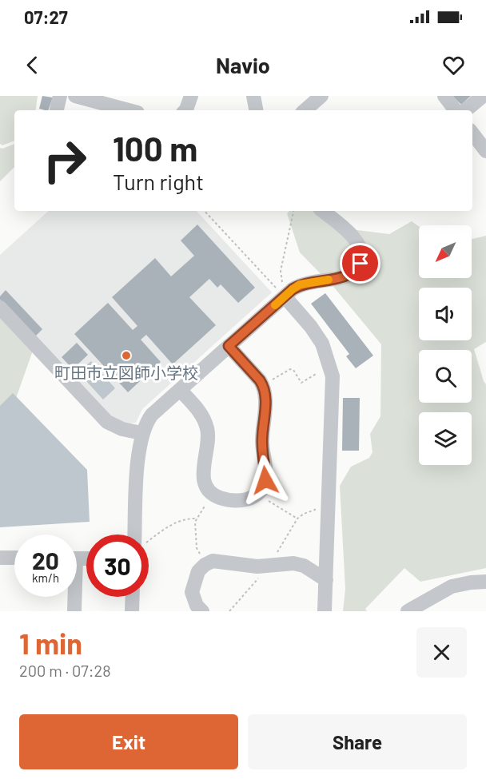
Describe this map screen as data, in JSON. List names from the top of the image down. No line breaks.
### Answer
{"places":["町田市立図師小学校"],"north":"bottom left","page":{"status":"07:27","header":"Navio","turn":["100 m","Turn right"],"speed":"20 km/h","limit":"30","heading":["1 min","200 m · 07:28"],"buttons":["Exit","Share"]}}
